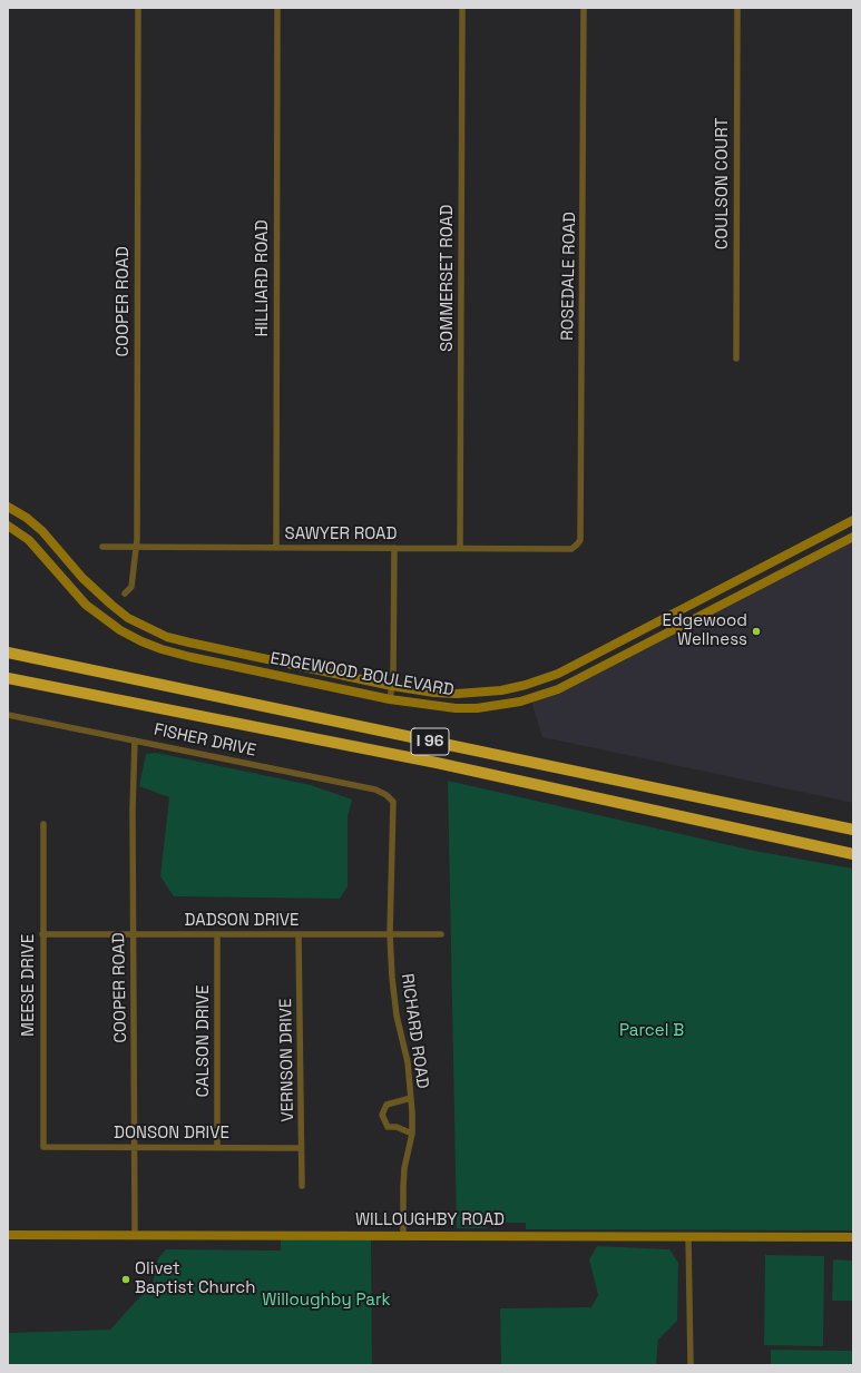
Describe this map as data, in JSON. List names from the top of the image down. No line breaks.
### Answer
{"streets":{"highway":["I 96"],"street":["COULSON COURT","ROSEDALE ROAD","HILLIARD ROAD","SOMMERSET ROAD","COOPER ROAD","SAWYER ROAD","EDGEWOOD BOULEVARD","FISHER DRIVE","DADSON DRIVE","MEESE DRIVE","RICHARD ROAD","CALSON DRIVE","VERNSON DRIVE","DONSON DRIVE","WILLOUGHBY ROAD"]},"crossings":[["ROSEDALE ROAD","SAWYER ROAD"],["HILLIARD ROAD","SAWYER ROAD"],["SOMMERSET ROAD","SAWYER ROAD"],["COOPER ROAD","SAWYER ROAD"],["COOPER ROAD","FISHER DRIVE"],["COOPER ROAD","DADSON DRIVE"],["COOPER ROAD","DONSON DRIVE"],["COOPER ROAD","WILLOUGHBY ROAD"],["FISHER DRIVE","RICHARD ROAD"],["DADSON DRIVE","MEESE DRIVE"],["DADSON DRIVE","RICHARD ROAD"],["DADSON DRIVE","CALSON DRIVE"],["DADSON DRIVE","VERNSON DRIVE"],["MEESE DRIVE","DONSON DRIVE"],["RICHARD ROAD","WILLOUGHBY ROAD"],["CALSON DRIVE","DONSON DRIVE"],["VERNSON DRIVE","DONSON DRIVE"]],"parks":["Parcel B","Willoughby Park"],"places":["Edgewood Wellness","Olivet Baptist Church"]}
